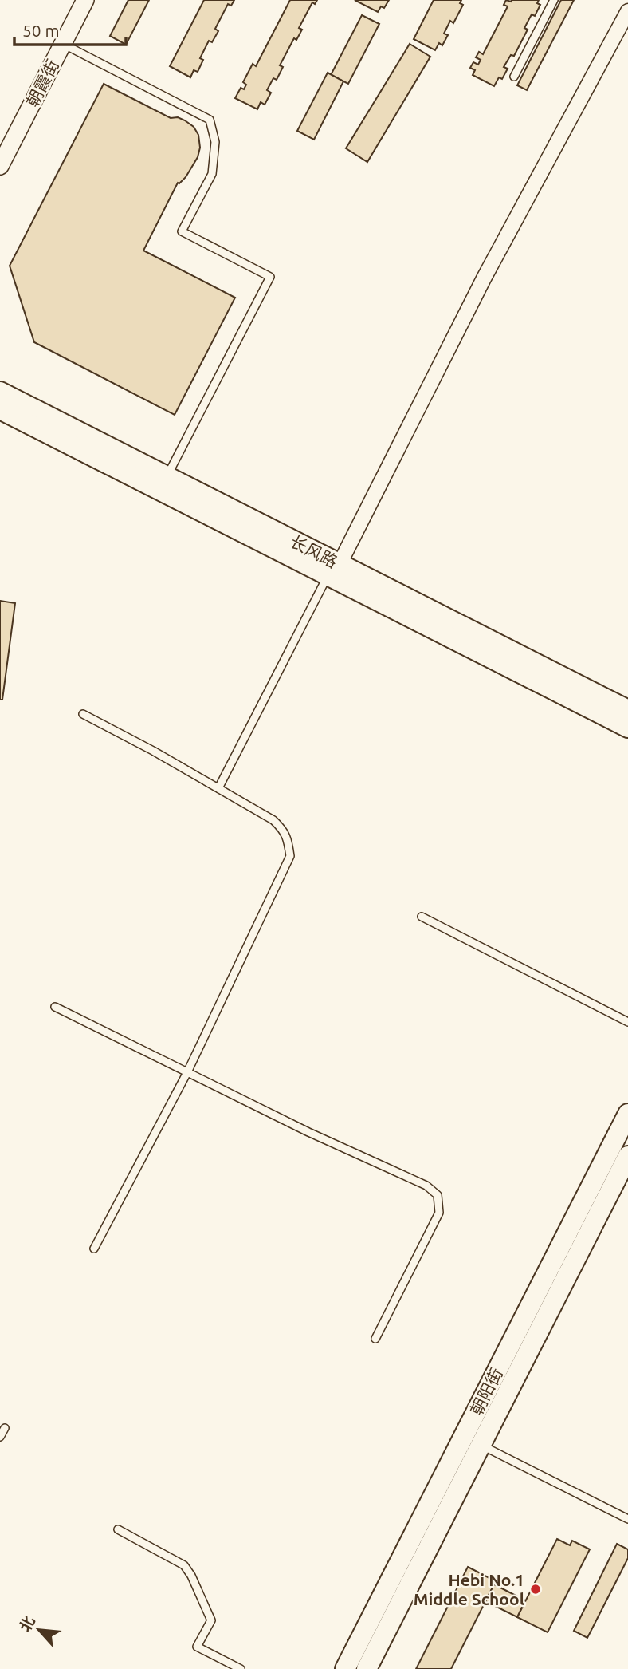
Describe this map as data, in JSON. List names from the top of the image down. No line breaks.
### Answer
{"streets":{"main road":["长风路","朝阳街"],"street":["朝霞街"]},"places":["Hebi No.1 Middle School"],"scale_bar":"50 m","north":"top left"}
